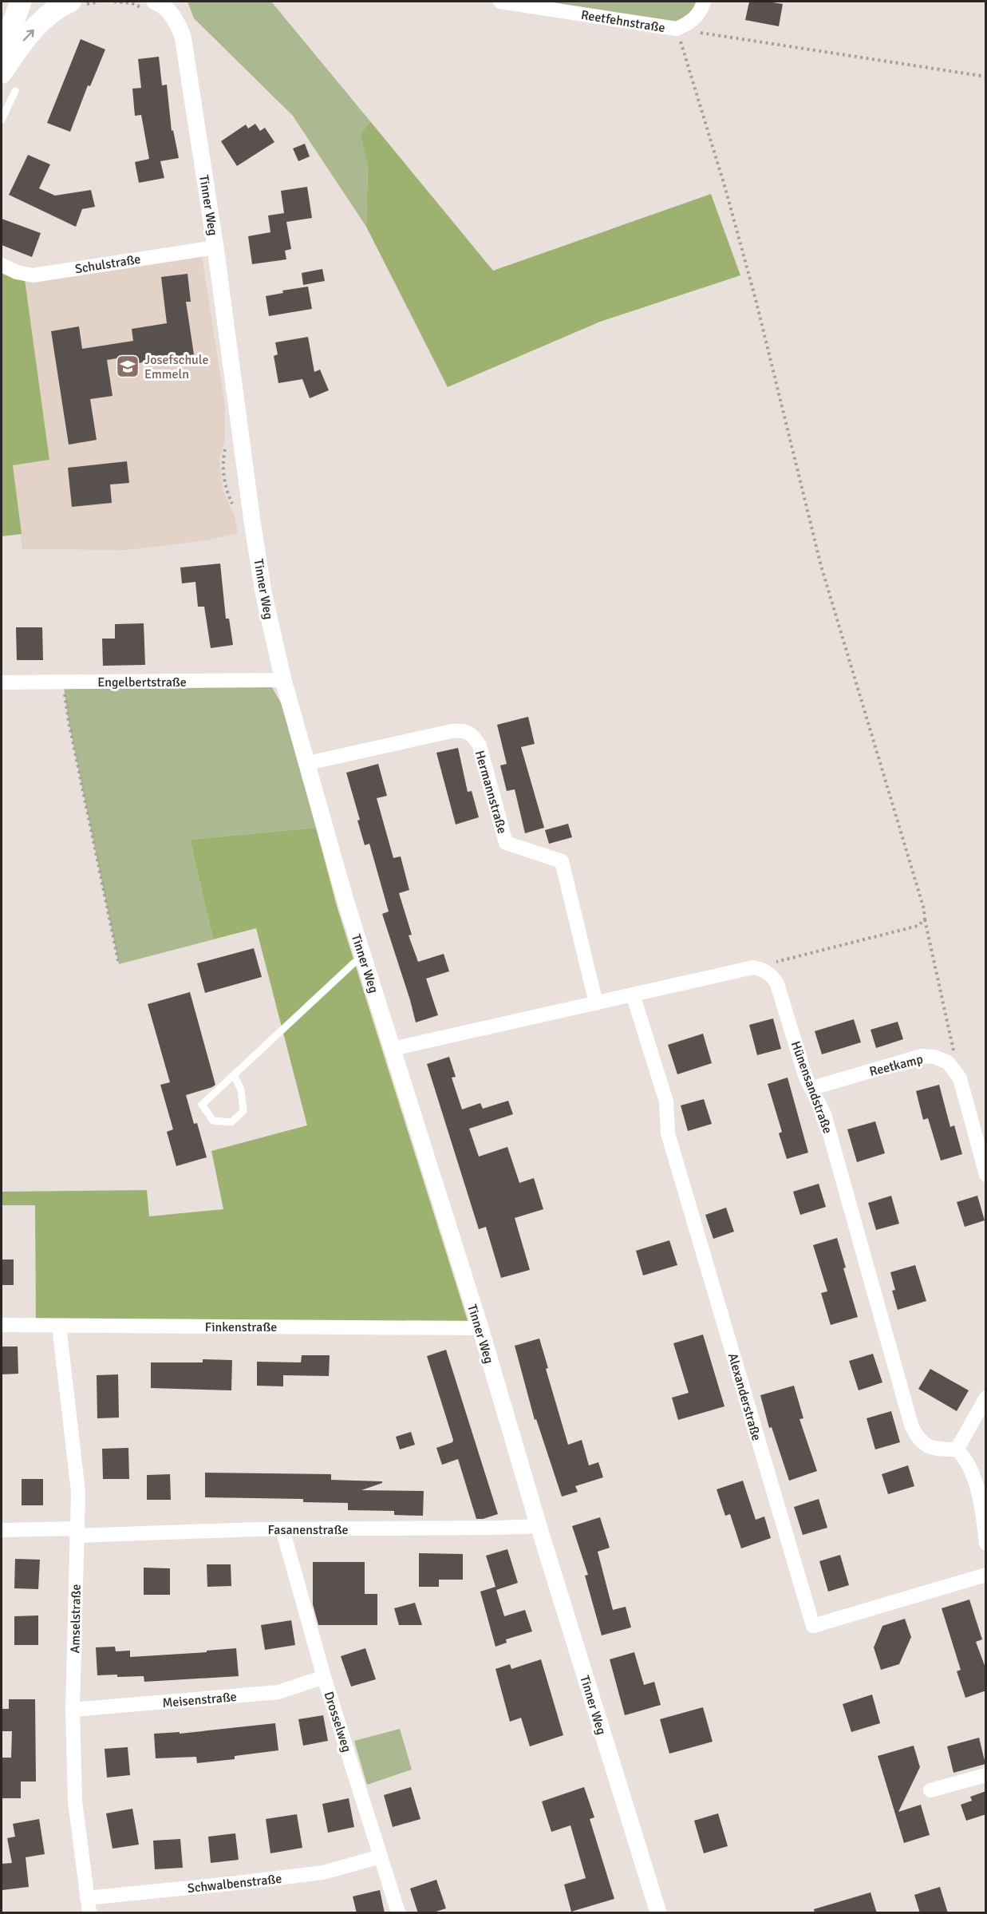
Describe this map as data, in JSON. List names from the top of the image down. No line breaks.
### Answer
{"streets":{"street":["Reetfehnstraße","Tinner Weg","Schulstraße","Engelbertstraße","Hermannstraße","Reetkamp","Hünensandstraße","Finkenstraße","Alexanderstraße","Fasanenstraße","Amselstraße","Meisenstraße","Drosselweg","Schwalbenstraße"]},"crossings":[["Tinner Weg","Schulstraße"],["Tinner Weg","Engelbertstraße"],["Tinner Weg","Hermannstraße"],["Tinner Weg","Finkenstraße"],["Tinner Weg","Fasanenstraße"],["Reetkamp","Hünensandstraße"],["Finkenstraße","Amselstraße"],["Fasanenstraße","Amselstraße"],["Fasanenstraße","Drosselweg"],["Amselstraße","Meisenstraße"],["Amselstraße","Schwalbenstraße"],["Meisenstraße","Drosselweg"],["Drosselweg","Schwalbenstraße"]],"places":{"school or university":["Josefschule Emmeln"]}}
